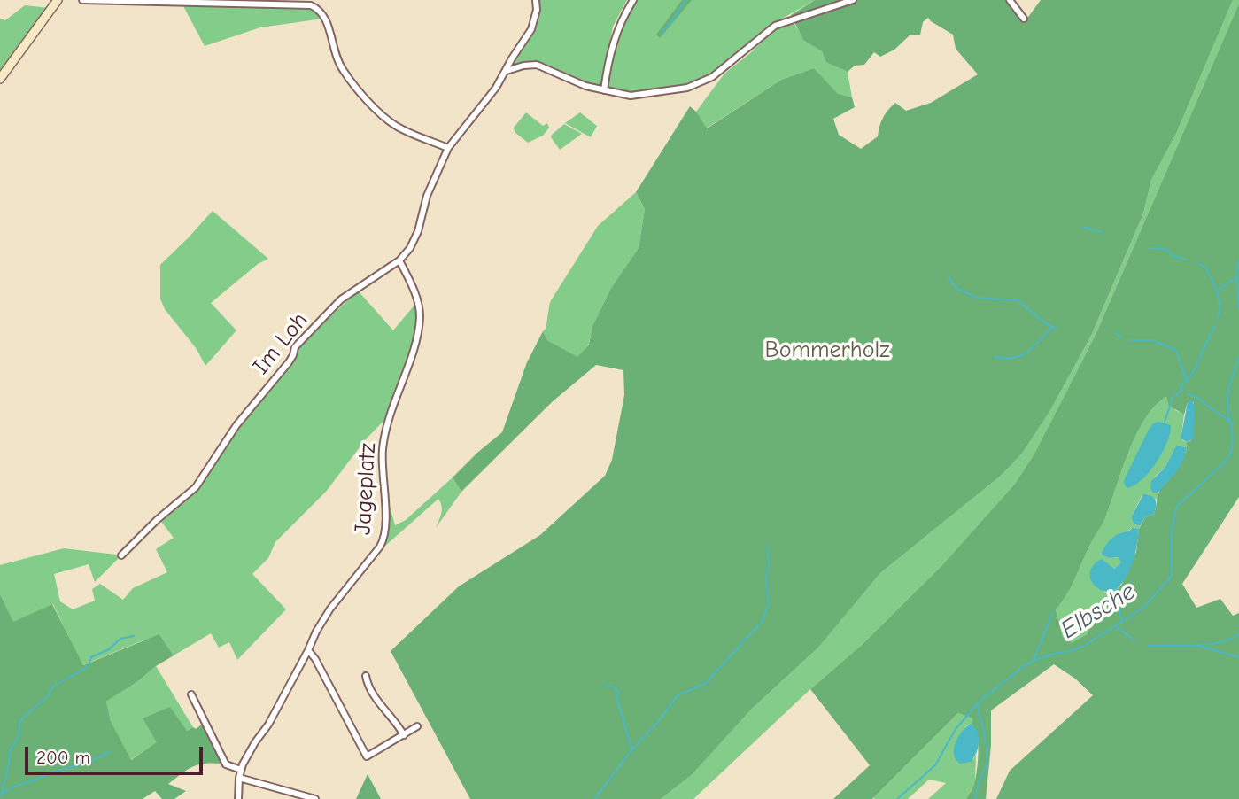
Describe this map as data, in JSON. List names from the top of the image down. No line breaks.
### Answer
{"streets":{"street":["Im Loh","Jageplatz"]},"crossings":[["Im Loh","Jageplatz"]],"water":["Elbsche"],"parks":["Bommerholz"],"scale_bar":"200 m"}
